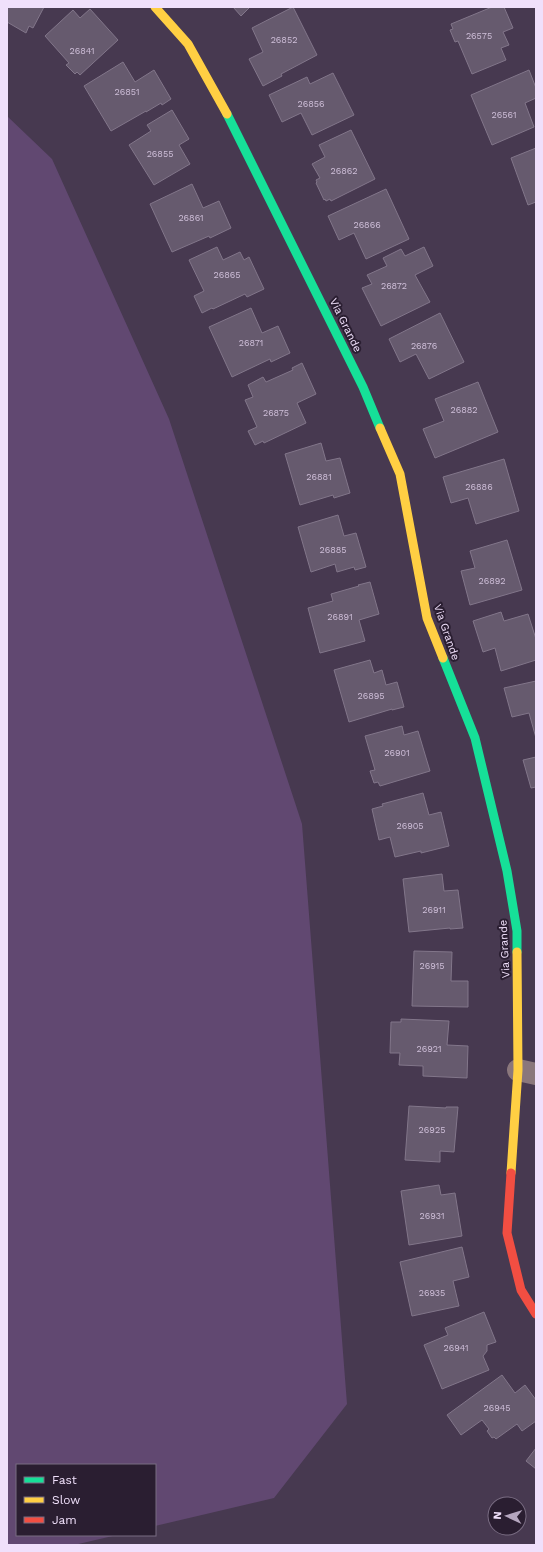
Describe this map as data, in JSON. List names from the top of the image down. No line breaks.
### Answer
{"streets":{"street":["Via Grande"]},"house_numbers":["26575","26852","26841","26851","26856","26561","26855","26862","26861","26866","26865","26872","26871","26876","26882","26875","26881","26886","26885","26892","26891","26895","26901","26905","26911","26915","26921","26925","26931","26935","26941","26945"],"legend":["Fast","Slow","Jam"],"north":"left"}
